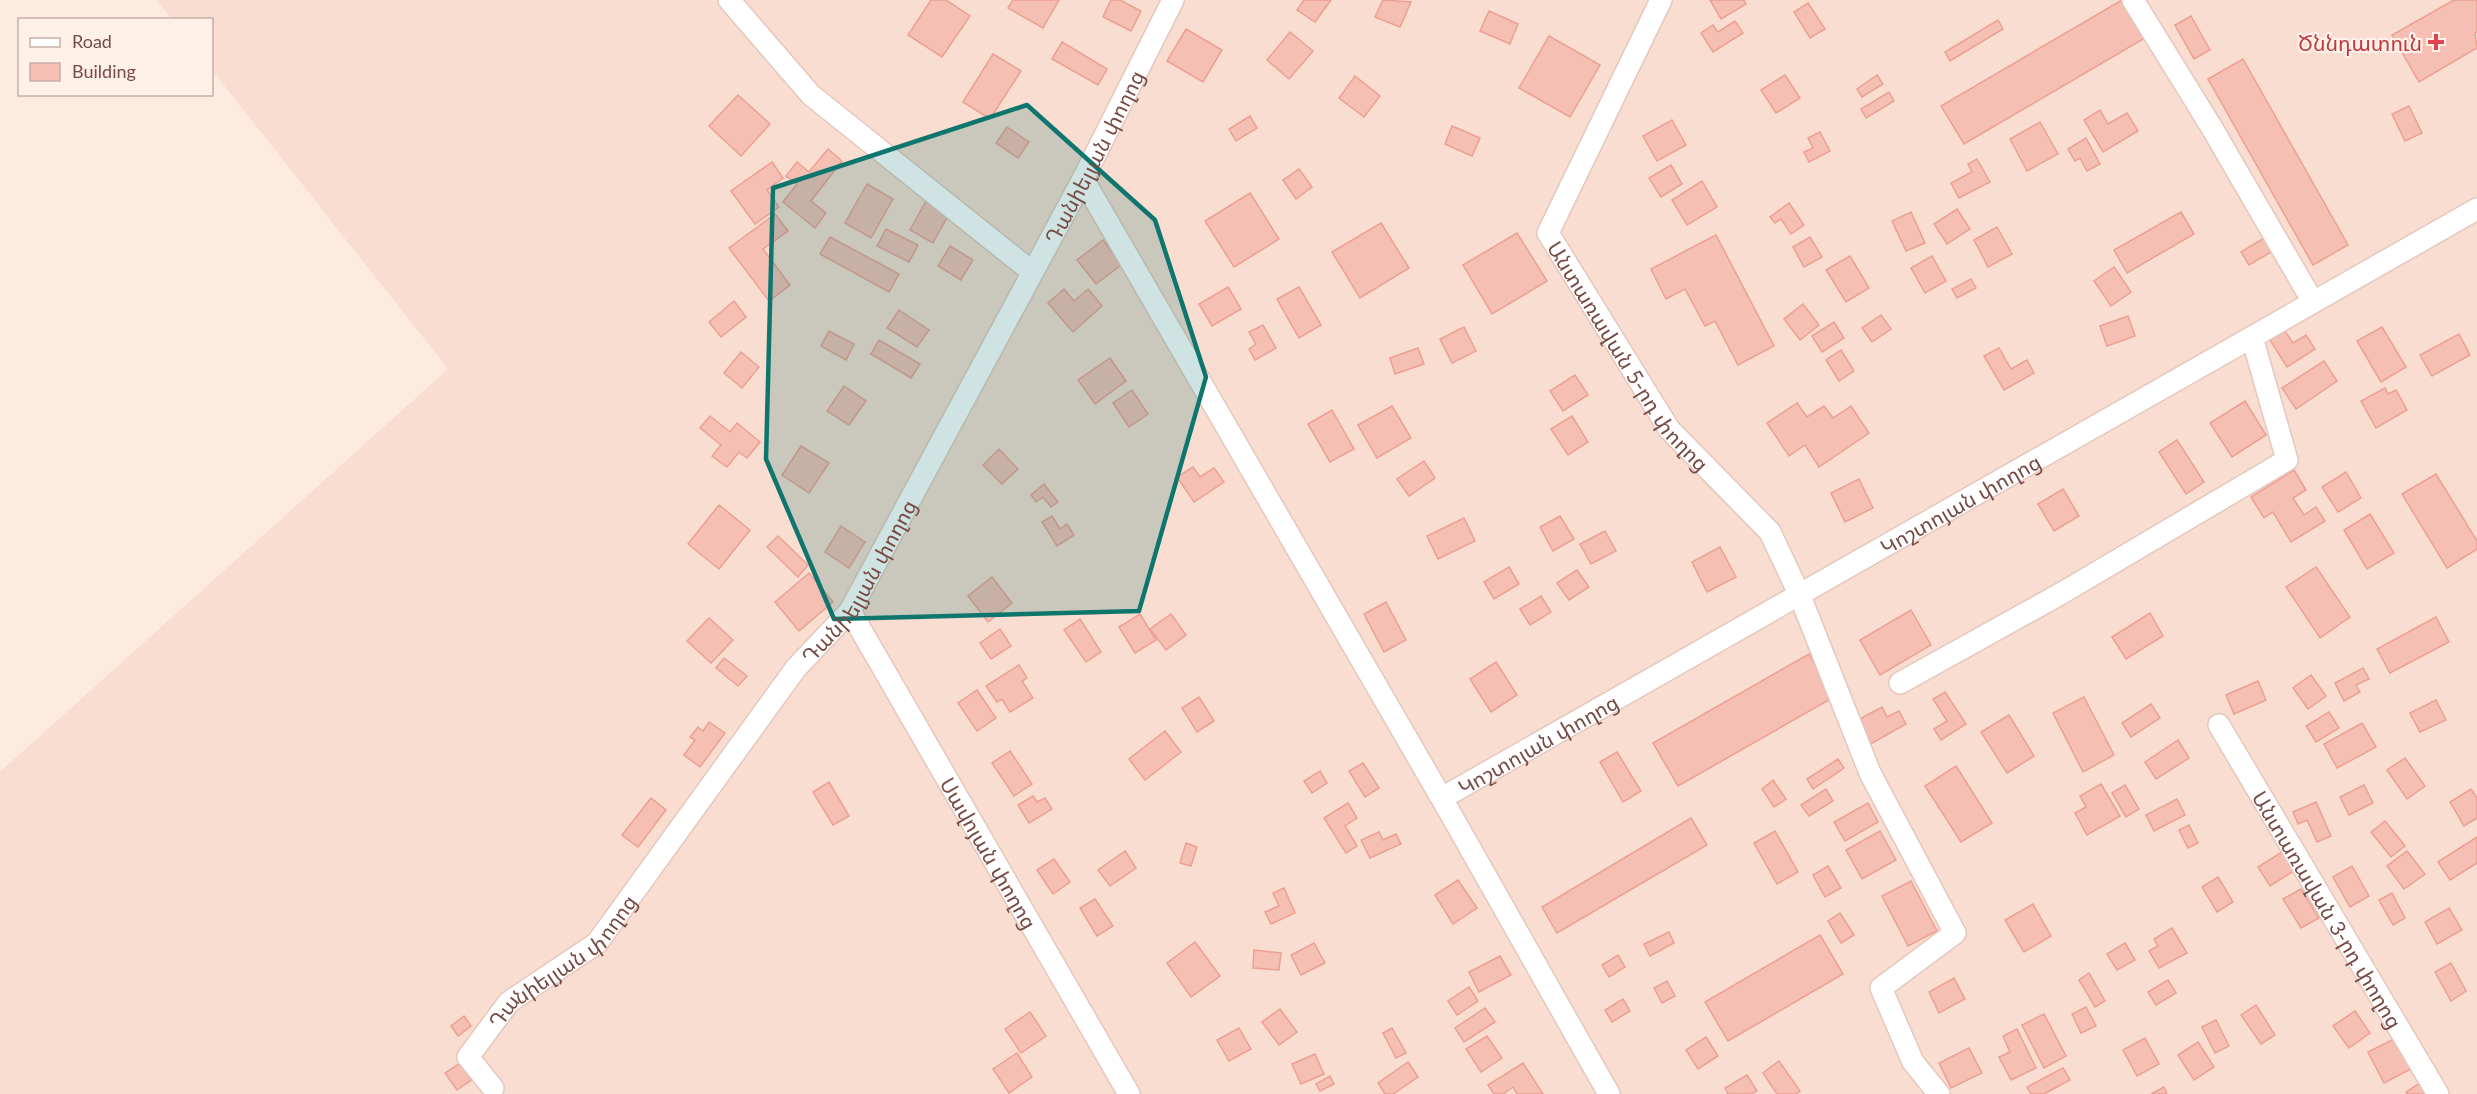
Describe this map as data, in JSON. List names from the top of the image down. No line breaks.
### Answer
{"streets":{"street":["Դանիելյան փողոց","Անտառավան 5-րդ փողոց","Կոշտոյան փողոց","Սավոյան փողոց","Անտառավան 3-րդ փողոց"]},"crossings":[["Դանիելյան փողոց","Սավոյան փողոց"],["Անտառավան 5-րդ փողոց","Կոշտոյան փողոց"]],"places":{"health":["Ծննդատուն"]},"legend":["Road","Building"]}
